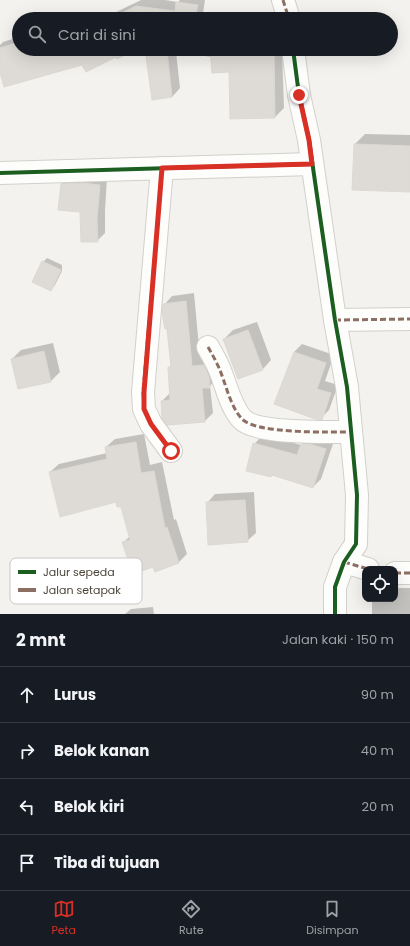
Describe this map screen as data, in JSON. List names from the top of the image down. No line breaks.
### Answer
{"legend":["Jalur sepeda","Jalan setapak"],"page":{"search":"Cari di sini","heading":["2 mnt","Jalan kaki · 150 m"],"list":[["Lurus","90 m"],["Belok kanan","40 m"],["Belok kiri","20 m"],"Tiba di tujuan"],"nav":["Peta","Rute","Disimpan"]}}
